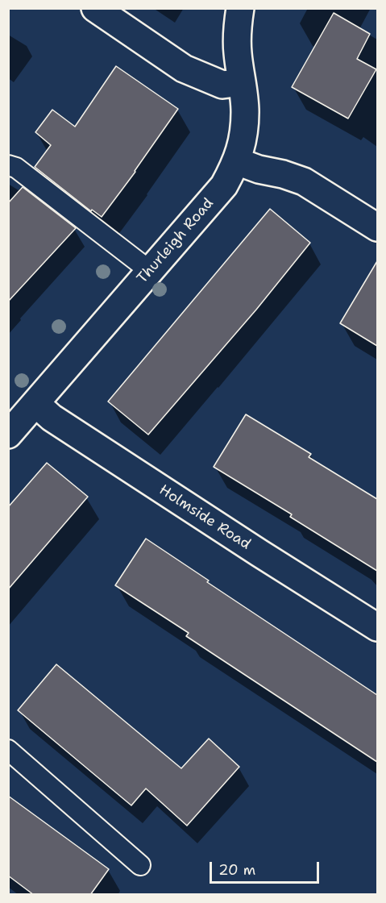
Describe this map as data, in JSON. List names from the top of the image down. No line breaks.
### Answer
{"streets":{"street":["Thurleigh Road","Holmside Road"]},"crossings":[["Thurleigh Road","Holmside Road"]],"scale_bar":"20 m"}
